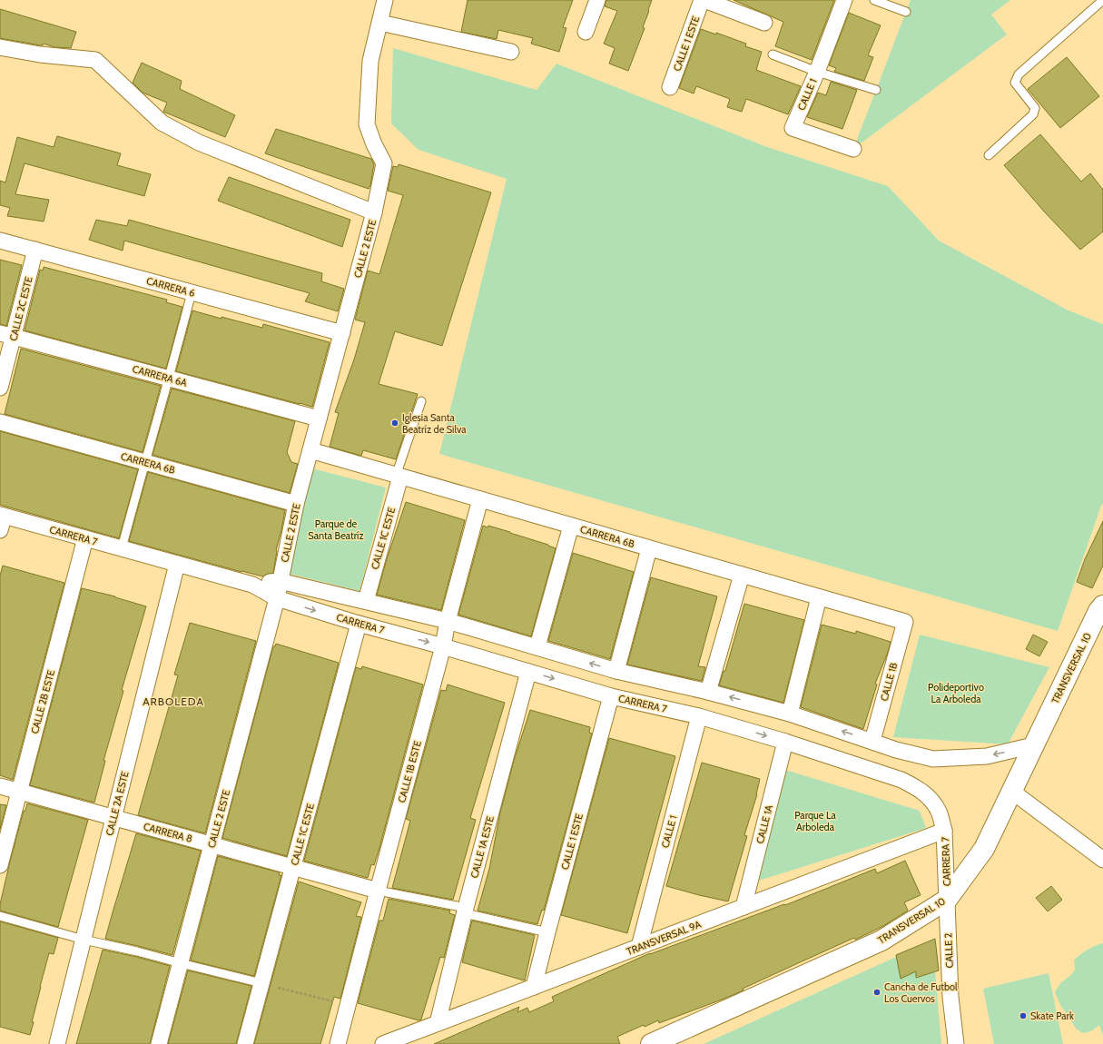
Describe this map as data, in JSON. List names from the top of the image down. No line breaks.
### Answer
{"streets":{"main road":["TRANSVERSAL 10"],"street":["CALLE 1 ESTE","CALLE 1","CALLE 2 ESTE","CARRERA 6","CALLE 2C ESTE","CARRERA 6A","CARRERA 6B","CARRERA 7","CALLE 1C ESTE","CALLE 1B","CALLE 2B ESTE","CALLE 1B ESTE","CALLE 2A ESTE","CALLE 1A","CARRERA 8","CALLE 1A ESTE","TRANSVERSAL 9A","CALLE 2"]},"crossings":[["CALLE 1 ESTE","CARRERA 7"],["CALLE 1 ESTE","TRANSVERSAL 9A"],["CALLE 1","CARRERA 7"],["CALLE 1","TRANSVERSAL 9A"],["CALLE 2 ESTE","CARRERA 6"],["CALLE 2 ESTE","CARRERA 6A"],["CALLE 2 ESTE","CARRERA 6B"],["CALLE 2 ESTE","CARRERA 7"],["CALLE 2 ESTE","CARRERA 8"],["CARRERA 6","CALLE 2C ESTE"],["CALLE 2C ESTE","CARRERA 6A"],["CARRERA 6B","CALLE 1C ESTE"],["CARRERA 6B","CALLE 1B"],["CARRERA 6B","CALLE 1B ESTE"],["CARRERA 7","CALLE 1C ESTE"],["CARRERA 7","TRANSVERSAL 10"],["CARRERA 7","CALLE 1B"],["CARRERA 7","CALLE 2B ESTE"],["CARRERA 7","CALLE 1B ESTE"],["CARRERA 7","CALLE 2A ESTE"],["CARRERA 7","CALLE 1A"],["CARRERA 7","CALLE 1A ESTE"],["CARRERA 7","TRANSVERSAL 9A"],["CARRERA 7","CALLE 2"],["CALLE 1C ESTE","CARRERA 8"],["TRANSVERSAL 10","CALLE 2"],["CALLE 2B ESTE","CARRERA 8"],["CALLE 1B ESTE","CARRERA 8"],["CALLE 2A ESTE","CARRERA 8"],["CALLE 1A","TRANSVERSAL 9A"],["CALLE 1A ESTE","TRANSVERSAL 9A"]],"districts":["ARBOLEDA"],"parks":["Parque de Santa Beatríz","Polideportivo La Arboleda","Parque La Arboleda"],"places":["Iglesia Santa Beatríz de Silva","Cancha de Futbol Los Cuervos","Skate Park"]}
